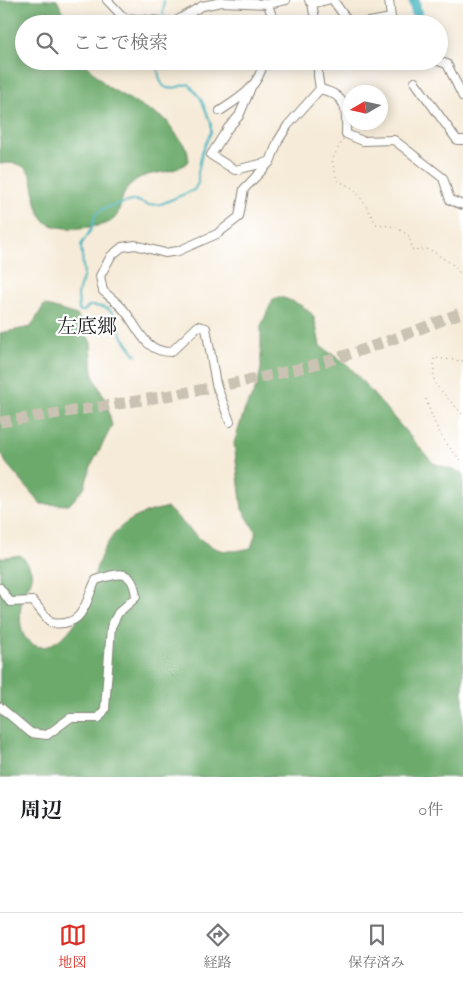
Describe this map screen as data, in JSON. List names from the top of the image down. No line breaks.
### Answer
{"districts":["左底郷"],"north":"left","page":{"search":"ここで検索","heading":["周辺","0件"],"nav":["地図","経路","保存済み"]}}
